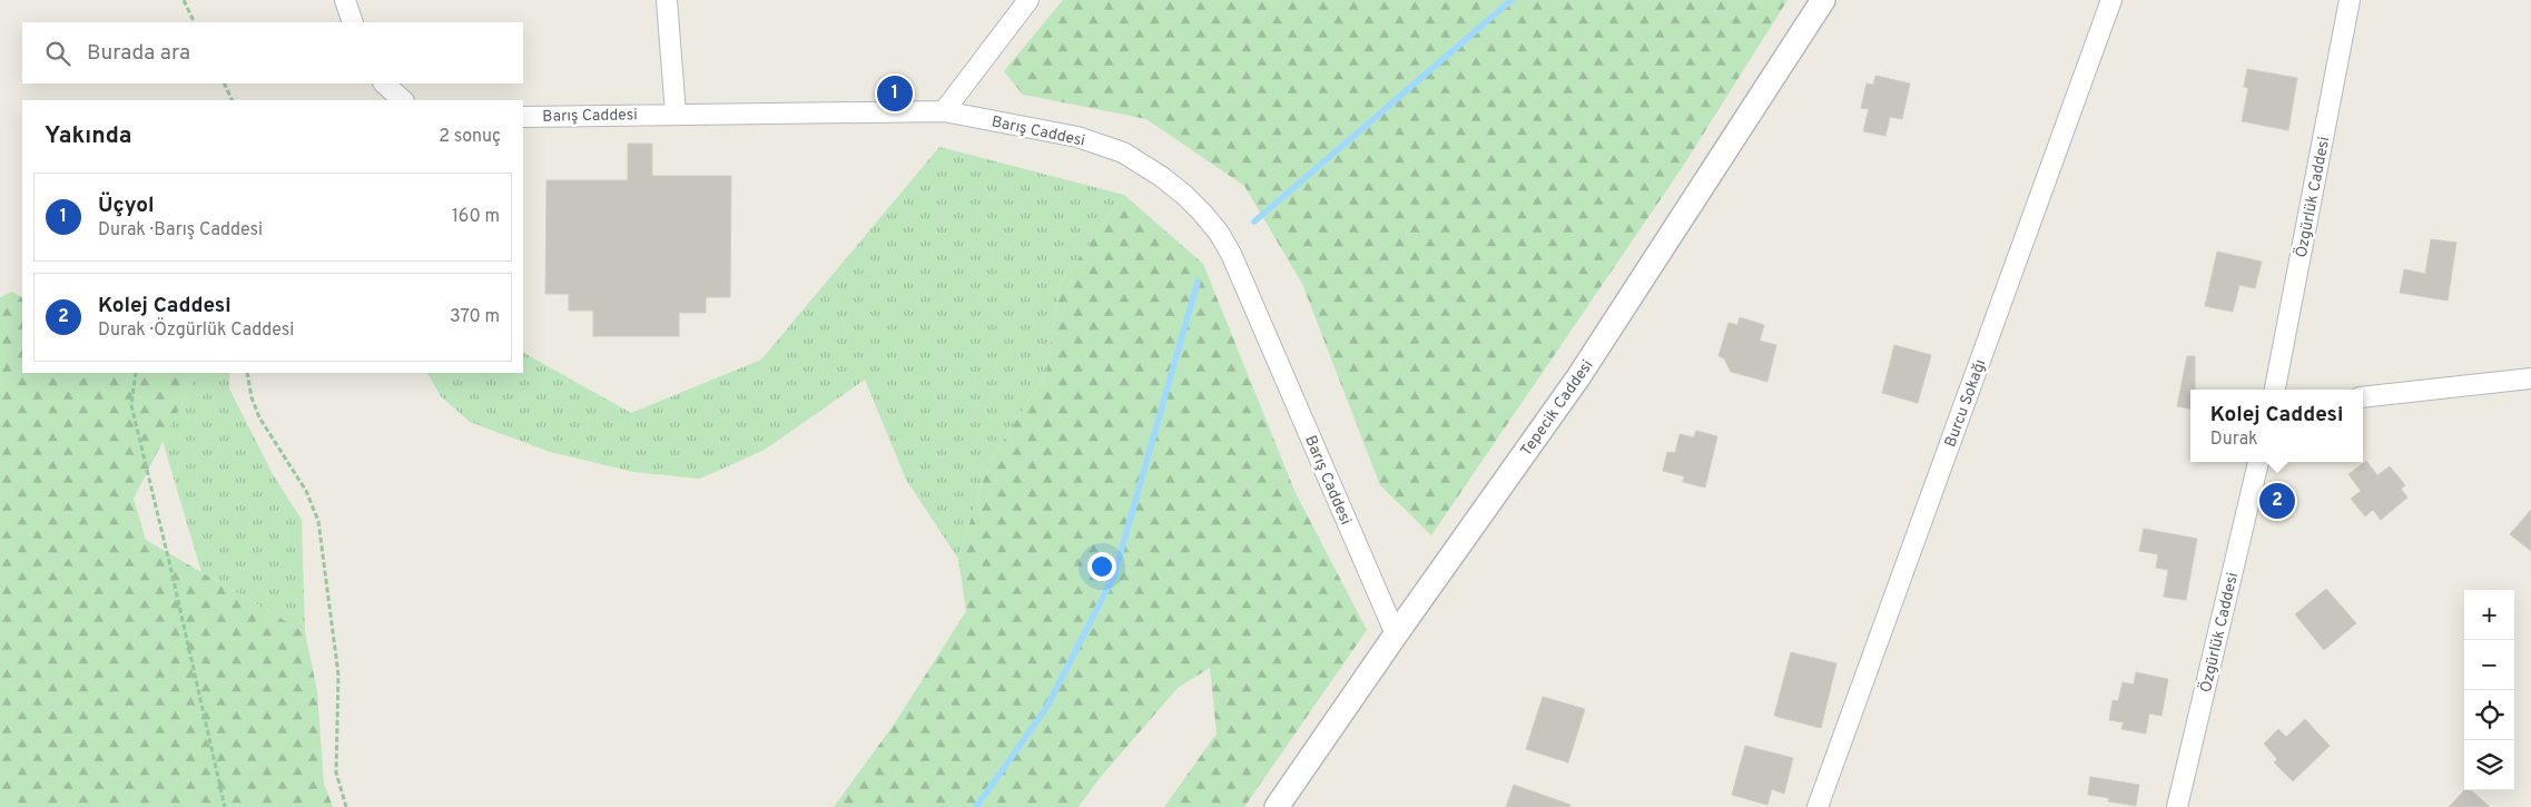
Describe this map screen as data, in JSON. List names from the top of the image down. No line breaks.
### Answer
{"streets":{"street":["Barış Caddesi","Özgürlük Caddesi","Burcu Sokağı","Tepecik Caddesi"]},"crossings":[["Barış Caddesi","Tepecik Caddesi"]],"page":{"search":"Burada ara","pins":["1","2"],"heading":["Yakında","2 sonuç"],"list":[{"mark":"1","name":"Üçyol","note":"Durak · Barış Caddesi","value":"160 m"},{"mark":"2","name":"Kolej Caddesi","note":"Durak · Özgürlük Caddesi","value":"370 m"}],"popup":["Kolej Caddesi","Durak"],"map_buttons":["+","−"]}}
